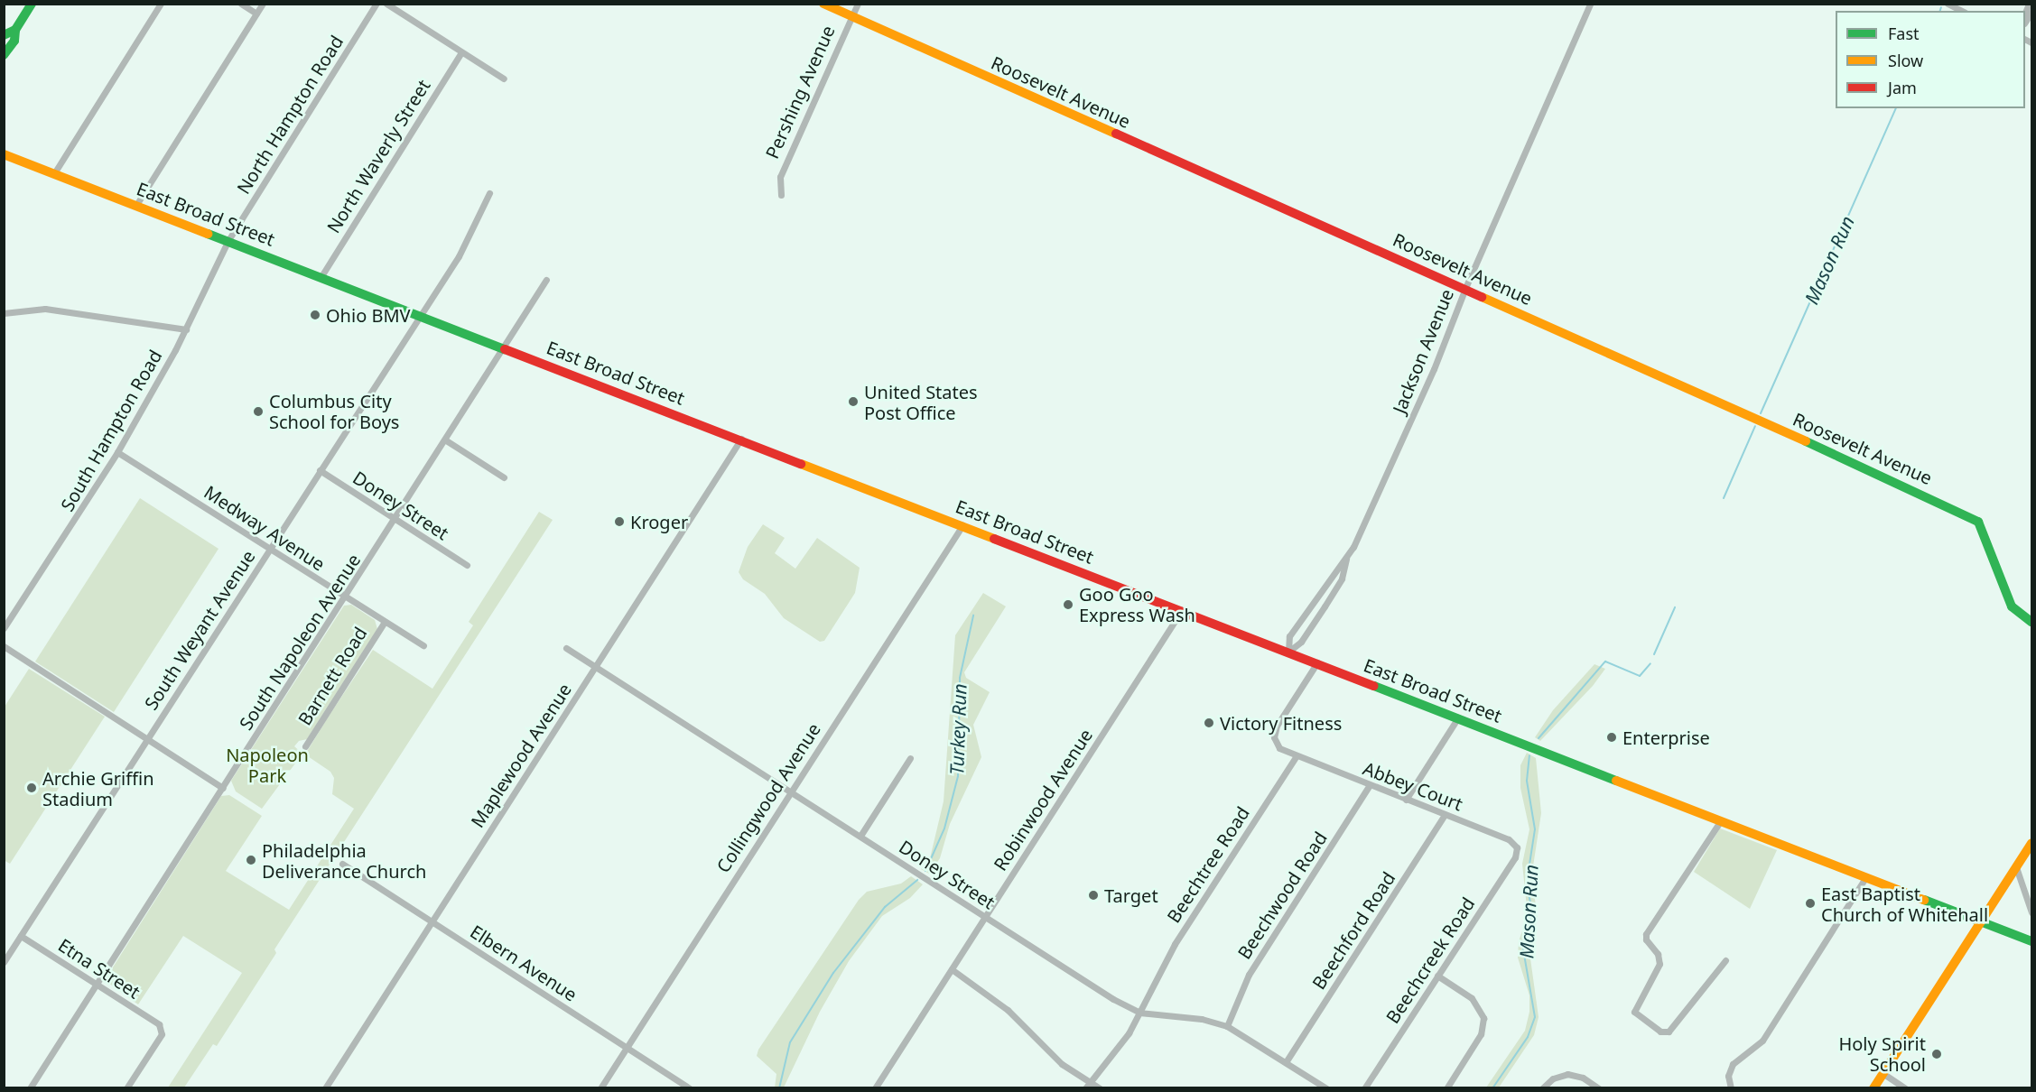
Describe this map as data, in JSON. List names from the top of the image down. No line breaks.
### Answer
{"streets":{"main road":["Roosevelt Avenue","East Broad Street"],"street":["Pershing Avenue","North Hampton Road","North Waverly Street","Jackson Avenue","South Hampton Road","Doney Street","Medway Avenue","South Weyant Avenue","South Napoleon Avenue","Barnett Road","Maplewood Avenue","Abbey Court","Collingwood Avenue","Robinwood Avenue","Beechtree Road","Beechwood Road","Beechford Road","Beechcreek Road","Elbern Avenue","Etna Street"]},"crossings":[["Pershing Avenue","Roosevelt Avenue"],["Roosevelt Avenue","Jackson Avenue"],["North Hampton Road","East Broad Street"],["North Hampton Road","South Hampton Road"],["North Waverly Street","East Broad Street"],["East Broad Street","Jackson Avenue"],["East Broad Street","South Hampton Road"],["East Broad Street","South Weyant Avenue"],["East Broad Street","South Napoleon Avenue"],["East Broad Street","Maplewood Avenue"],["East Broad Street","Collingwood Avenue"],["East Broad Street","Robinwood Avenue"],["South Hampton Road","Medway Avenue"],["Doney Street","South Weyant Avenue"],["Doney Street","South Napoleon Avenue"],["Doney Street","Maplewood Avenue"],["Doney Street","Collingwood Avenue"],["Doney Street","Robinwood Avenue"],["Doney Street","Beechtree Road"],["Doney Street","Beechwood Road"],["Doney Street","Beechford Road"],["Medway Avenue","South Weyant Avenue"],["Medway Avenue","South Napoleon Avenue"],["Medway Avenue","Barnett Road"],["South Weyant Avenue","Etna Street"],["South Napoleon Avenue","Etna Street"],["Maplewood Avenue","Elbern Avenue"],["Abbey Court","Beechtree Road"],["Abbey Court","Beechwood Road"],["Abbey Court","Beechford Road"],["Abbey Court","Beechcreek Road"],["Collingwood Avenue","Elbern Avenue"]],"water":["Mason Run","Turkey Run"],"parks":["Napoleon Park"],"places":["Ohio BMV","United States Post Office","Columbus City School for Boys","Kroger","Goo Goo Express Wash","Victory Fitness","Enterprise","Archie Griffin Stadium","Philadelphia Deliverance Church","Target","East Baptist Church of Whitehall","Holy Spirit School"],"legend":["Fast","Slow","Jam"]}
